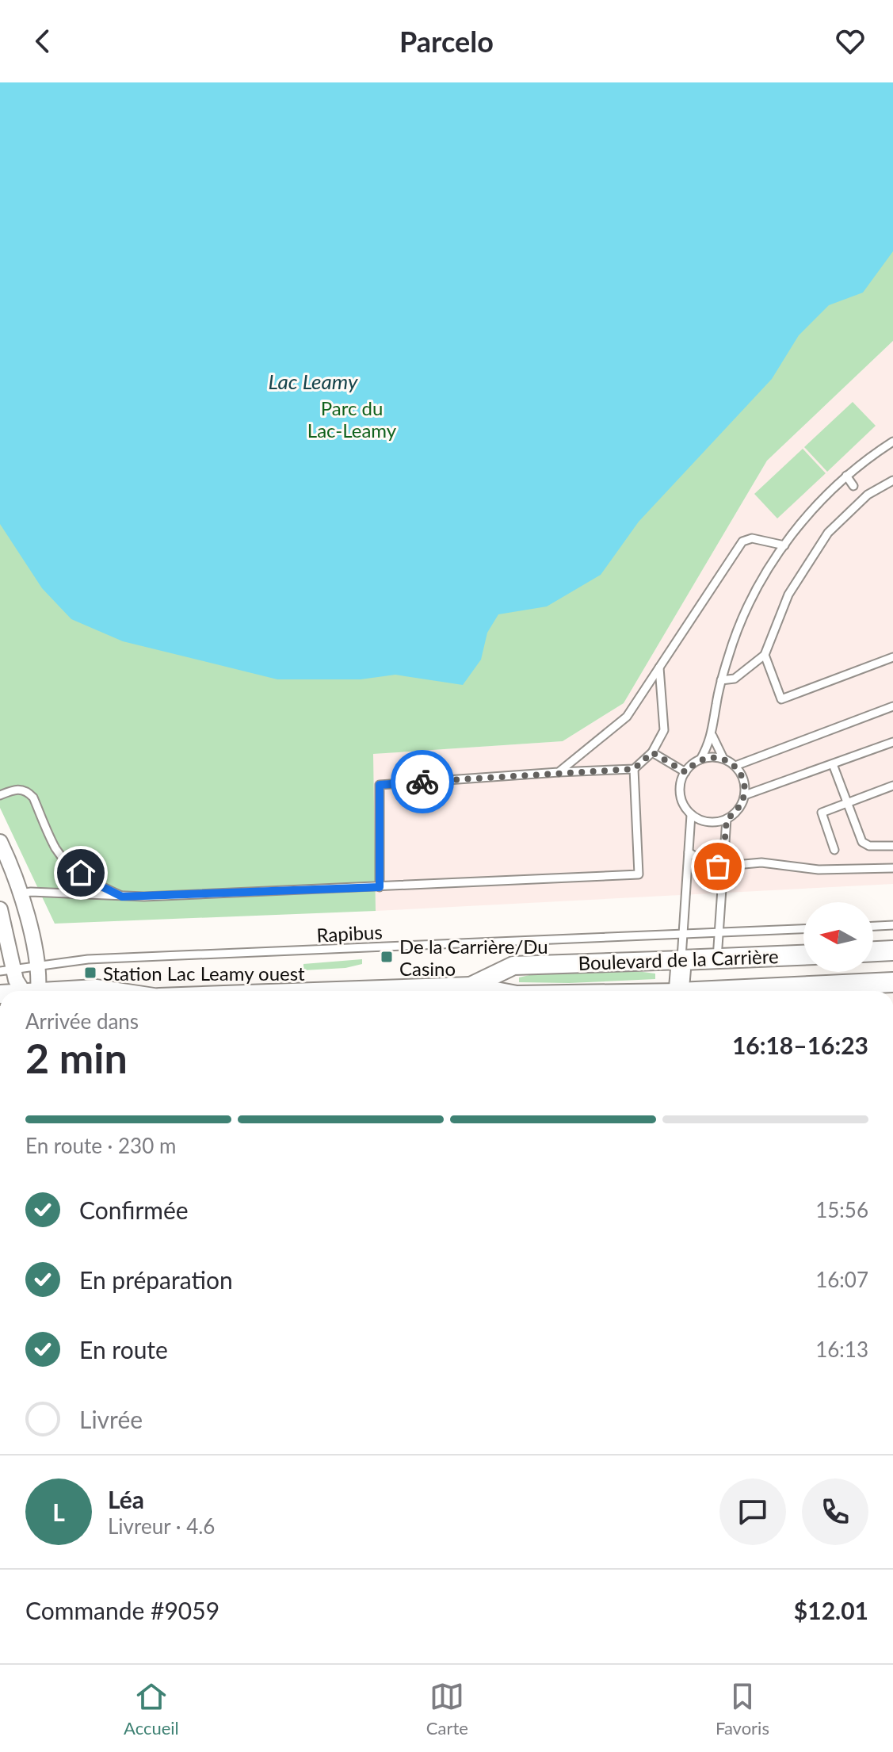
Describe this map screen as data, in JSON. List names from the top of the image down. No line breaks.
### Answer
{"streets":{"main road":["Boulevard de la Carrière"],"lane":["Rapibus"]},"water":["Lac Leamy"],"parks":["Parc du Lac-Leamy"],"places":{"transit":["De la Carrière/Du Casino","Station Lac Leamy ouest"]},"north":"left","page":{"header":"Parcelo","heading":["2 min","Arrivée dans","16:18–16:23"],"panel":["Léa","Livreur · 4.6","Commande #9059","$12.01"],"bar":"En route · 230 m","list":[["Confirmée","15:56"],["En préparation","16:07"],["En route","16:13"],"Livrée"],"round":"L","tabs":["Accueil","Carte","Favoris"]}}
